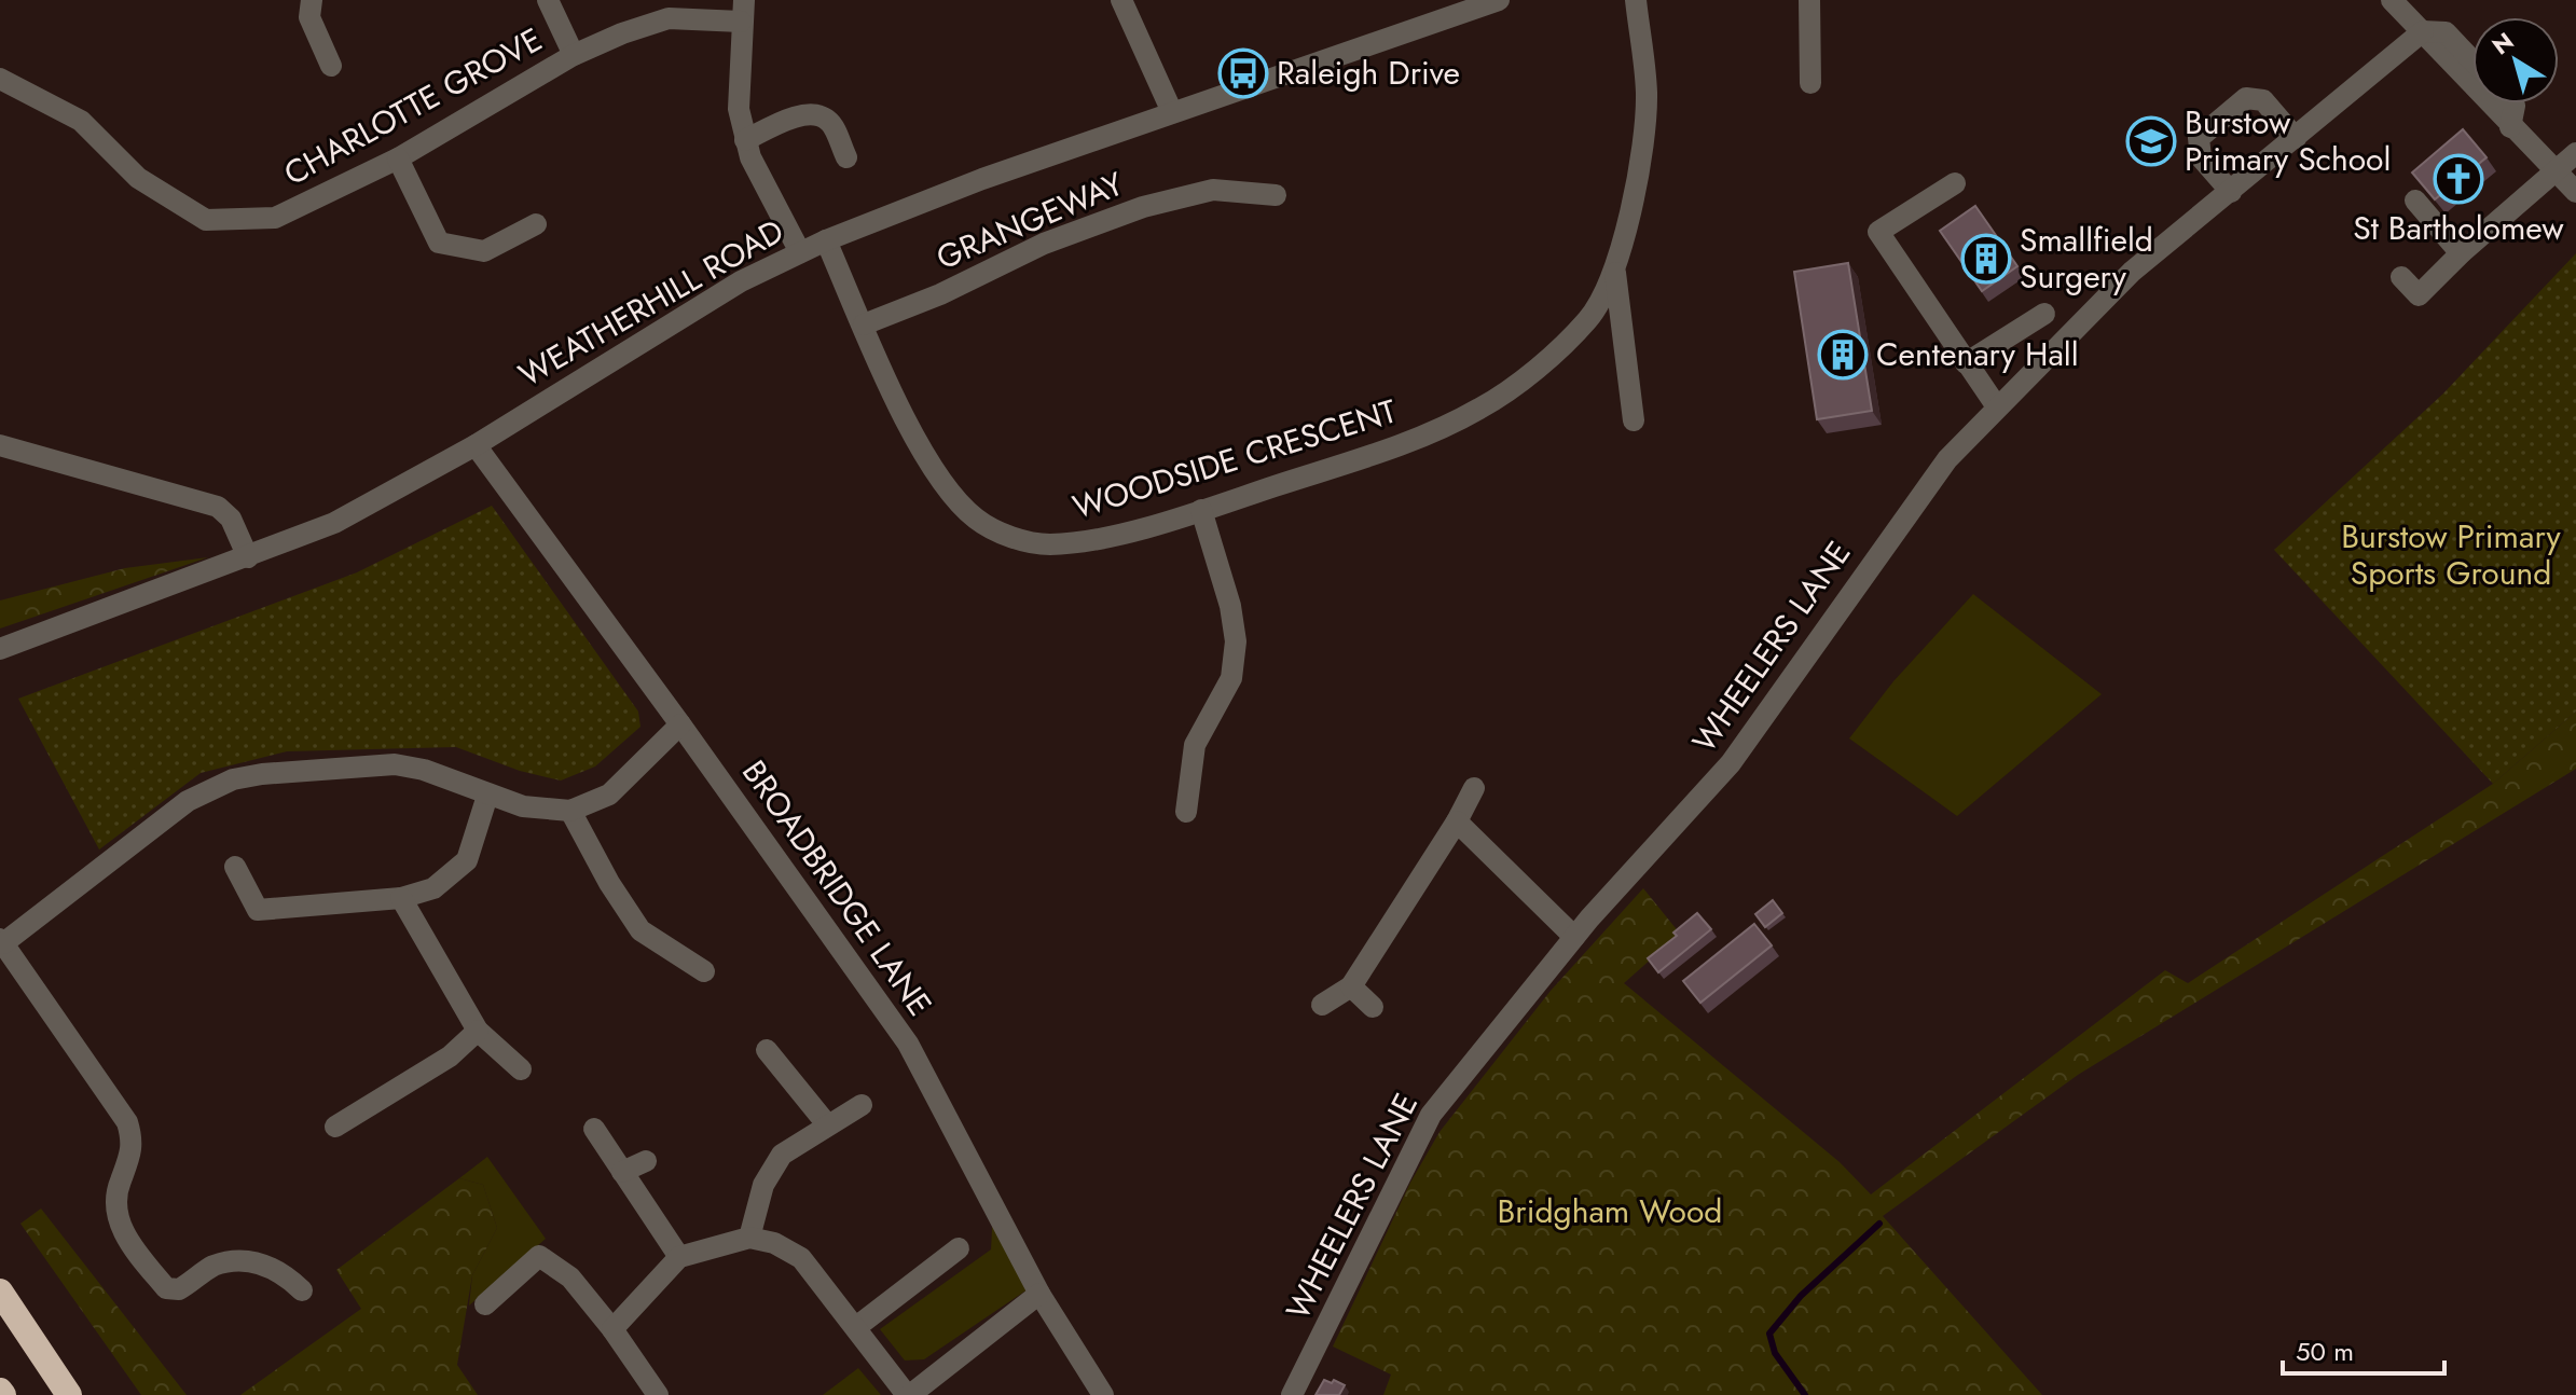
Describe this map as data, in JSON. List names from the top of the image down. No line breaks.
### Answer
{"streets":{"street":["CHARLOTTE GROVE","GRANGEWAY","WEATHERHILL ROAD","WOODSIDE CRESCENT","WHEELERS LANE","BROADBRIDGE LANE"]},"crossings":[["GRANGEWAY","WOODSIDE CRESCENT"],["WEATHERHILL ROAD","WOODSIDE CRESCENT"],["WEATHERHILL ROAD","BROADBRIDGE LANE"]],"parks":["Burstow Primary Sports Ground","Bridgham Wood"],"places":{"bus stop":["Raleigh Drive"],"school or university":["Burstow Primary School"],"church":["St Bartholomew"],"building":["Smallfield Surgery","Centenary Hall"]},"scale_bar":"50 m","north":"top left"}
